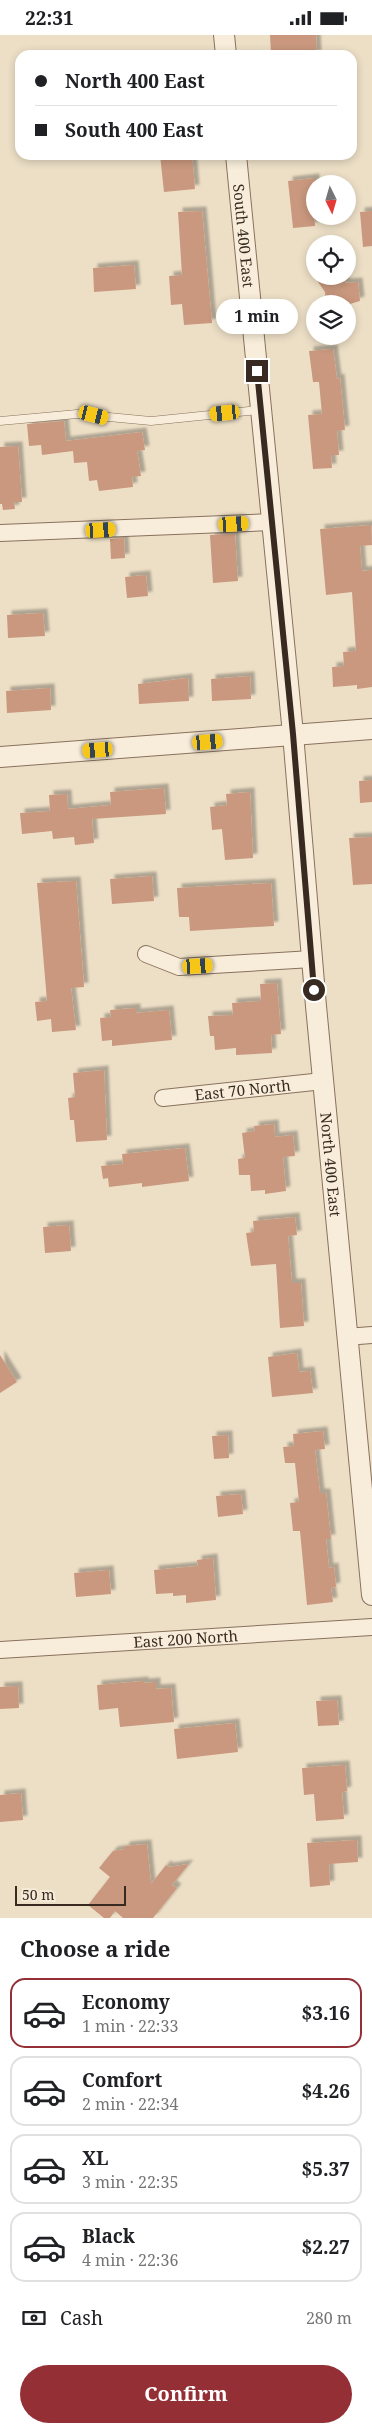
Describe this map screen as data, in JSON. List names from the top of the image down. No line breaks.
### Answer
{"streets":{"street":["South 400 East","East 70 North","North 400 East","East 200 North"]},"crossings":[["South 400 East","North 400 East"],["East 70 North","North 400 East"]],"scale_bar":"50 m","north":"bottom","page":{"status":"22:31","banner":["North 400 East","South 400 East"],"bubble":"1 min","scale":"50 m","heading":"Choose a ride","list":[{"name":"Economy","note":"1 min · 22:33","value":"$3.16"},{"name":"Comfort","note":"2 min · 22:34","value":"$4.26"},{"name":"XL","note":"3 min · 22:35","value":"$5.37"},{"name":"Black","note":"4 min · 22:36","value":"$2.27"}],"pay":["Cash","280 m"],"buttons":"Confirm"}}
